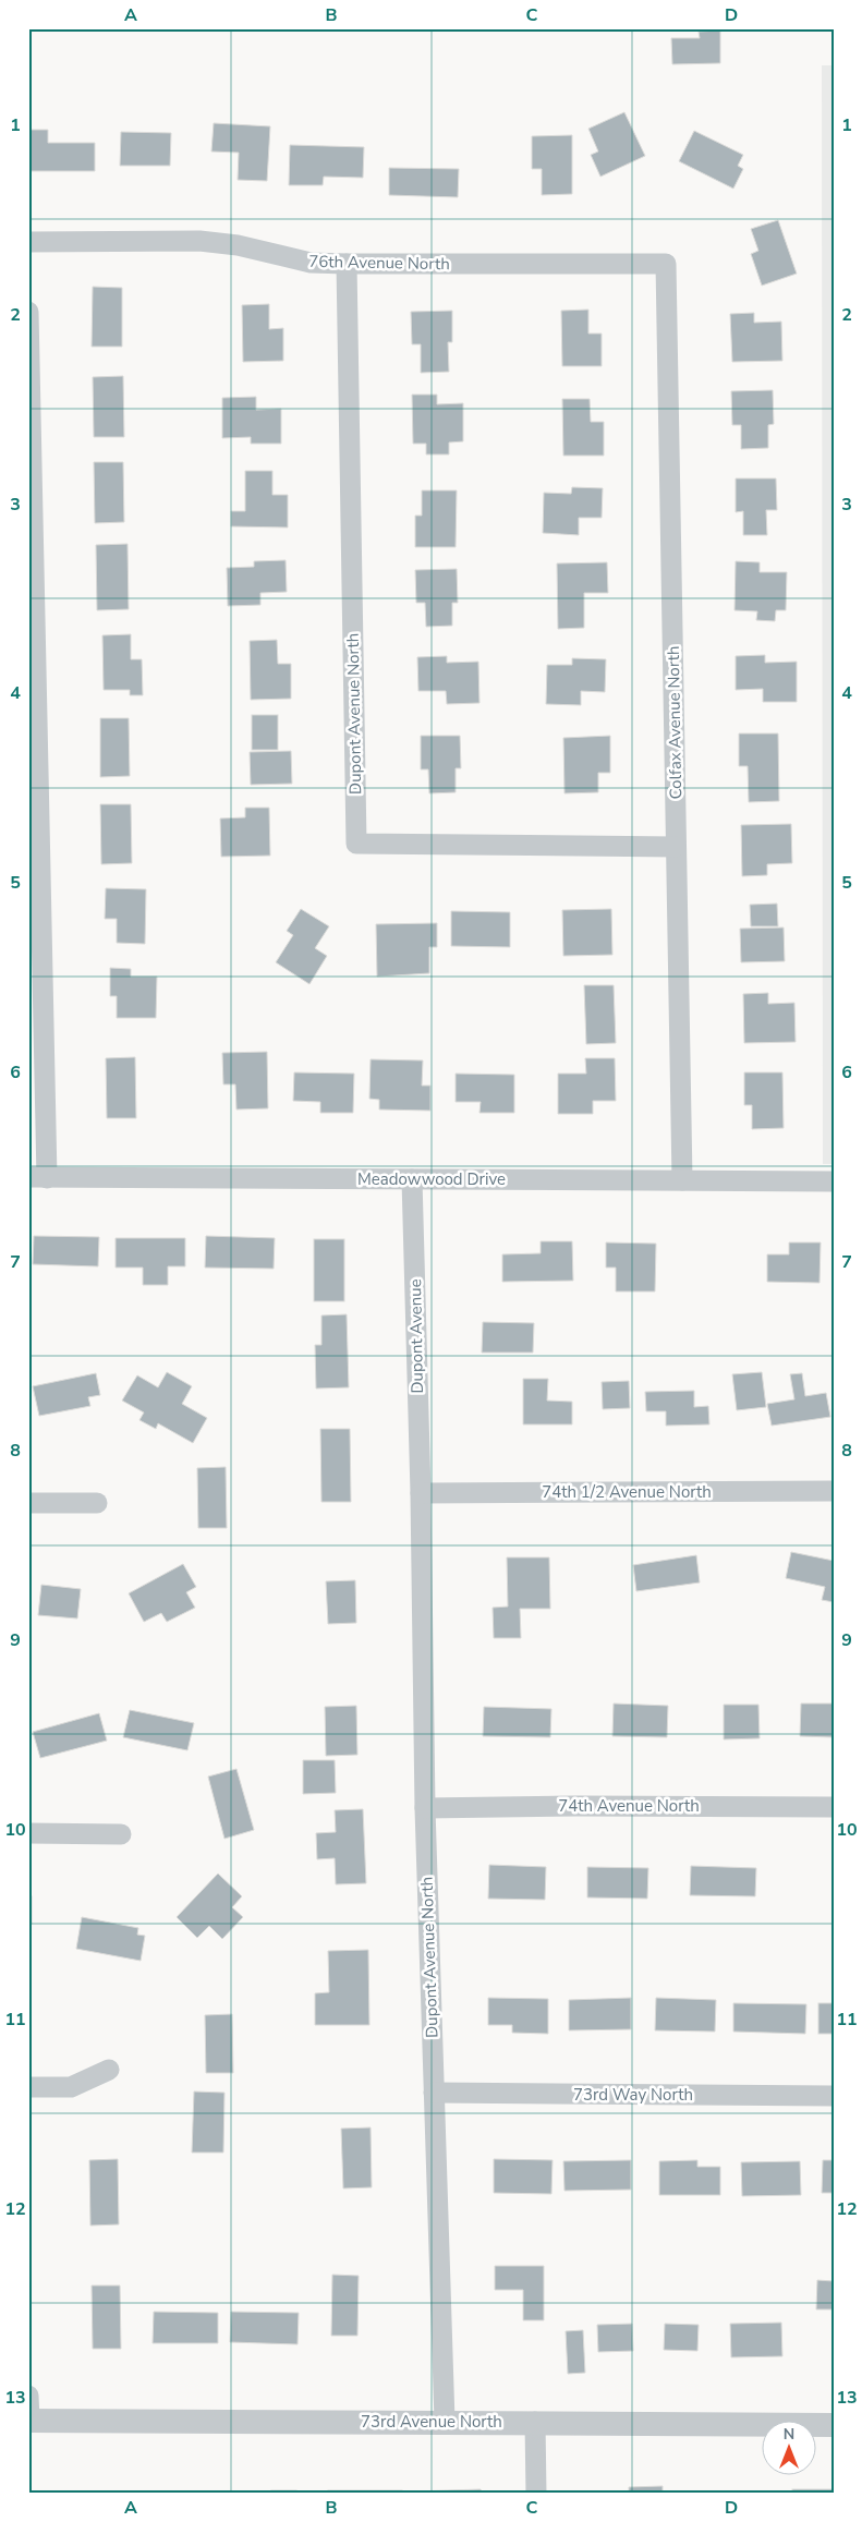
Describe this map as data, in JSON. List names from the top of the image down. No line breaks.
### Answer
{"streets":{"street":["76th Avenue North","Dupont Avenue North","Colfax Avenue North","Meadowwood Drive","Dupont Avenue","74th 1/2 Avenue North","74th Avenue North","73rd Way North","73rd Avenue North"]},"crossings":[["76th Avenue North","Dupont Avenue North"],["76th Avenue North","Colfax Avenue North"],["Dupont Avenue North","Colfax Avenue North"],["Dupont Avenue North","Dupont Avenue"],["Dupont Avenue North","74th 1/2 Avenue North"],["Dupont Avenue North","74th Avenue North"],["Dupont Avenue North","73rd Way North"],["Dupont Avenue North","73rd Avenue North"],["Colfax Avenue North","Meadowwood Drive"],["Meadowwood Drive","Dupont Avenue"],["Dupont Avenue","74th 1/2 Avenue North"]],"north":"top","grid":{"columns":["A","B","C","D"],"rows":["1","2","3","4","5","6","7","8","9","10","11","12","13"]}}
